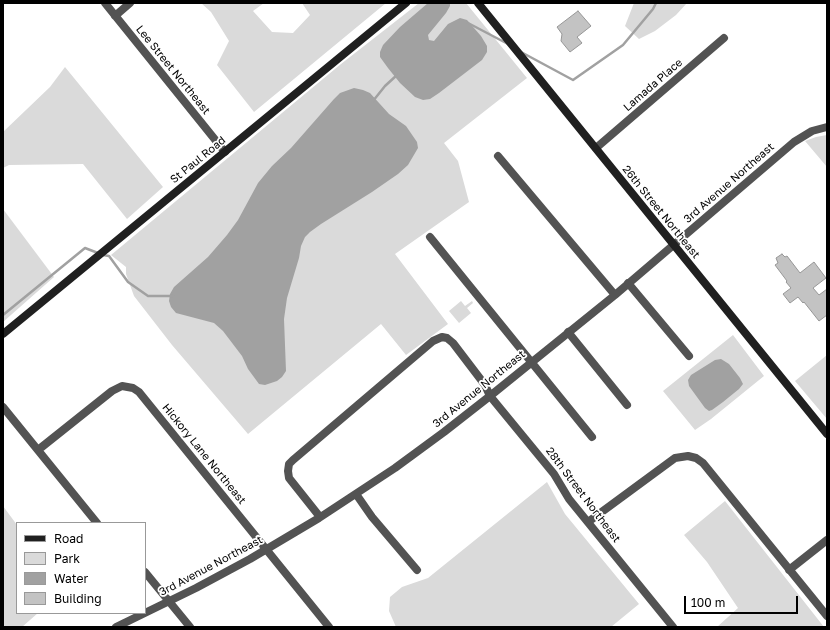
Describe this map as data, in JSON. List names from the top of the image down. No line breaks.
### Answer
{"streets":{"main road":["St Paul Road","26th Street Northeast"],"street":["Lee Street Northeast","Lamada Place","3rd Avenue Northeast","Hickory Lane Northeast","28th Street Northeast"]},"crossings":[["Lee Street Northeast","St Paul Road"],["Lamada Place","26th Street Northeast"],["3rd Avenue Northeast","26th Street Northeast"],["3rd Avenue Northeast","Hickory Lane Northeast"],["3rd Avenue Northeast","28th Street Northeast"]],"legend":["Road","Park","Water","Building"],"scale_bar":"100 m"}
